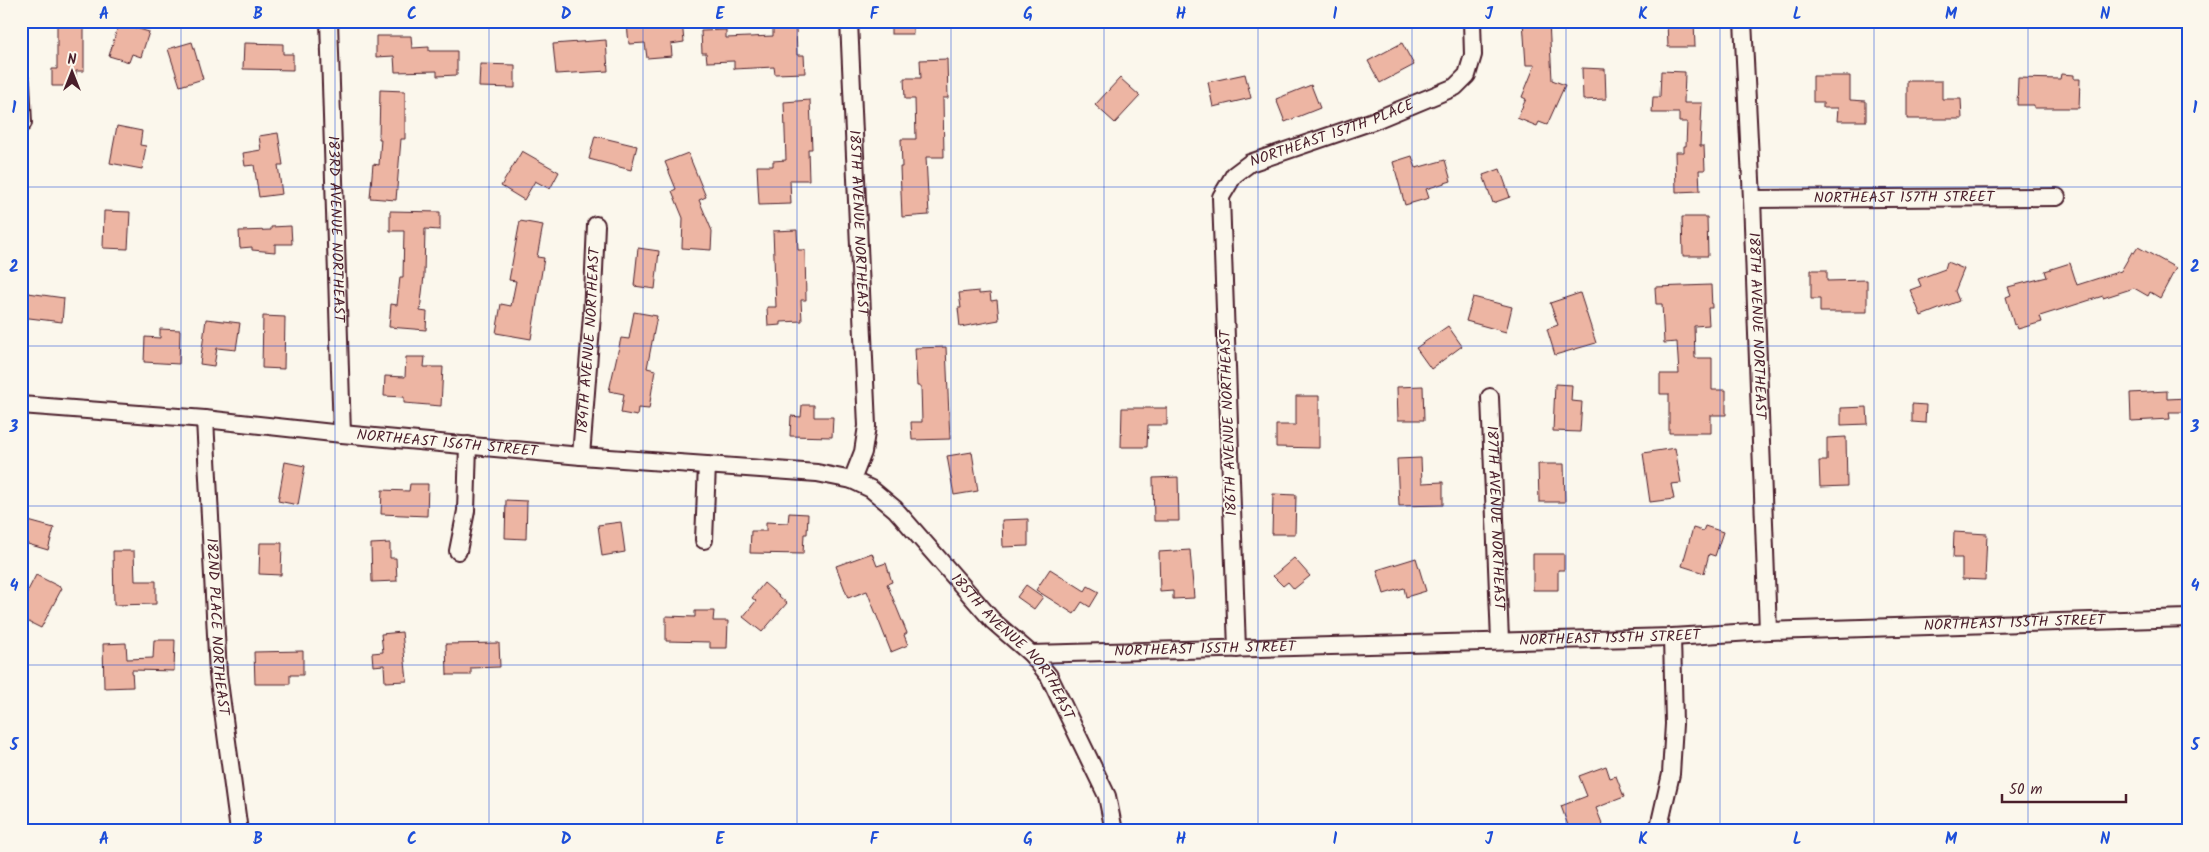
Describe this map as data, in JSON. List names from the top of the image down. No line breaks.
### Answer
{"streets":{"street":["NORTHEAST 157TH PLACE","NORTHEAST 157TH STREET","185TH AVENUE NORTHEAST","183RD AVENUE NORTHEAST","188TH AVENUE NORTHEAST","184TH AVENUE NORTHEAST","186TH AVENUE NORTHEAST","NORTHEAST 156TH STREET","187TH AVENUE NORTHEAST","NORTHEAST 155TH STREET","182ND PLACE NORTHEAST"]},"crossings":[["NORTHEAST 157TH PLACE","186TH AVENUE NORTHEAST"],["NORTHEAST 157TH STREET","188TH AVENUE NORTHEAST"],["185TH AVENUE NORTHEAST","NORTHEAST 156TH STREET"],["185TH AVENUE NORTHEAST","NORTHEAST 155TH STREET"],["183RD AVENUE NORTHEAST","NORTHEAST 156TH STREET"],["188TH AVENUE NORTHEAST","NORTHEAST 155TH STREET"],["184TH AVENUE NORTHEAST","NORTHEAST 156TH STREET"],["186TH AVENUE NORTHEAST","NORTHEAST 155TH STREET"],["NORTHEAST 156TH STREET","182ND PLACE NORTHEAST"],["187TH AVENUE NORTHEAST","NORTHEAST 155TH STREET"]],"scale_bar":"50 m","north":"top","grid":{"columns":["A","B","C","D","E","F","G","H","I","J","K","L","M","N"],"rows":["1","2","3","4","5"]}}
